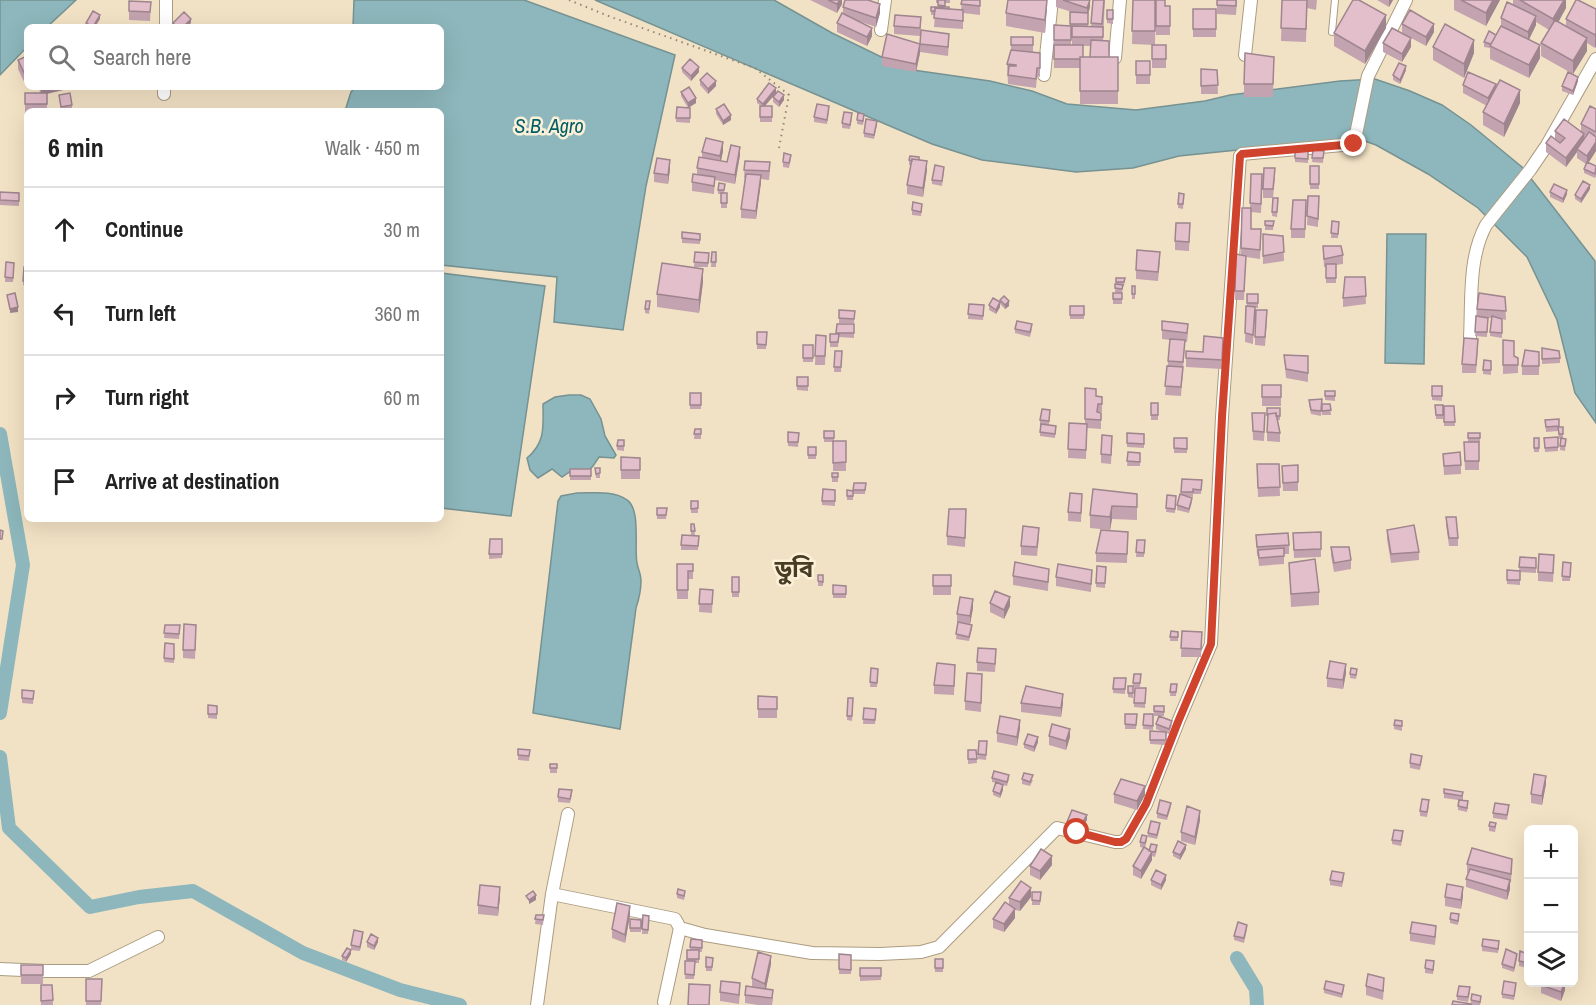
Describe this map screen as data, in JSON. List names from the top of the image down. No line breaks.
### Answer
{"districts":["ডুবি"],"water":["S.B. Agro"],"page":{"search":"Search here","heading":["6 min","Walk · 450 m"],"list":[["Continue","30 m"],["Turn left","360 m"],["Turn right","60 m"],"Arrive at destination"],"map_buttons":["+","−"]}}
